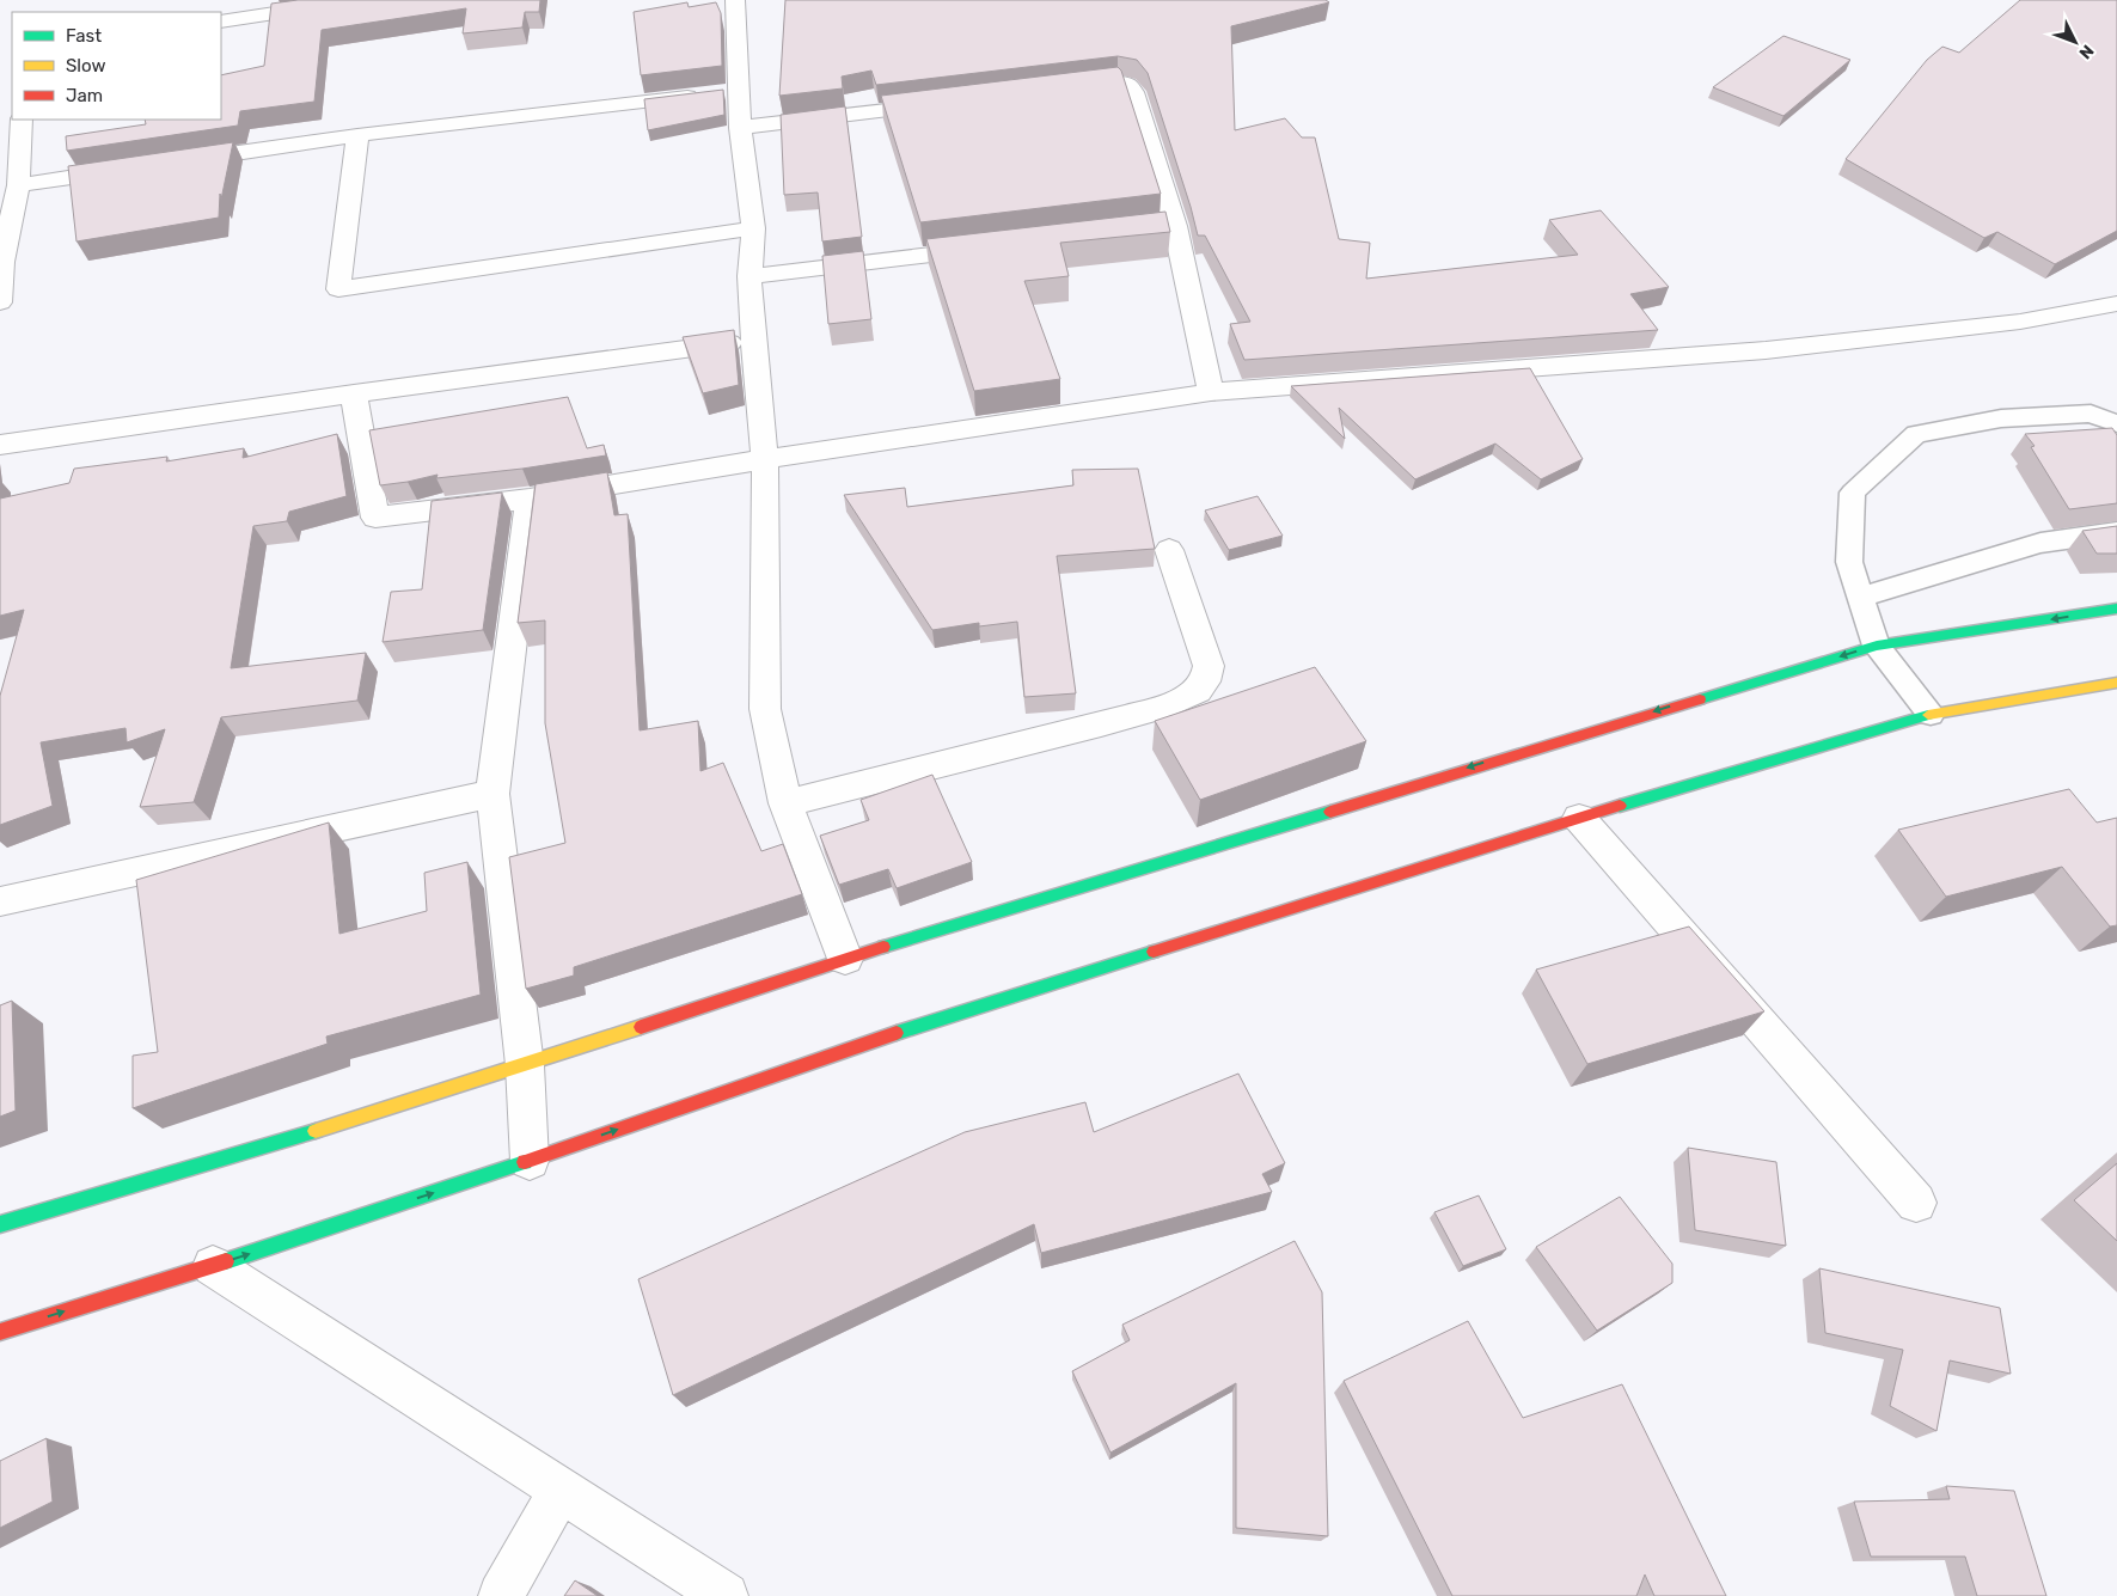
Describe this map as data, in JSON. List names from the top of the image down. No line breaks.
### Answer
{"legend":["Fast","Slow","Jam"],"north":"bottom right"}
